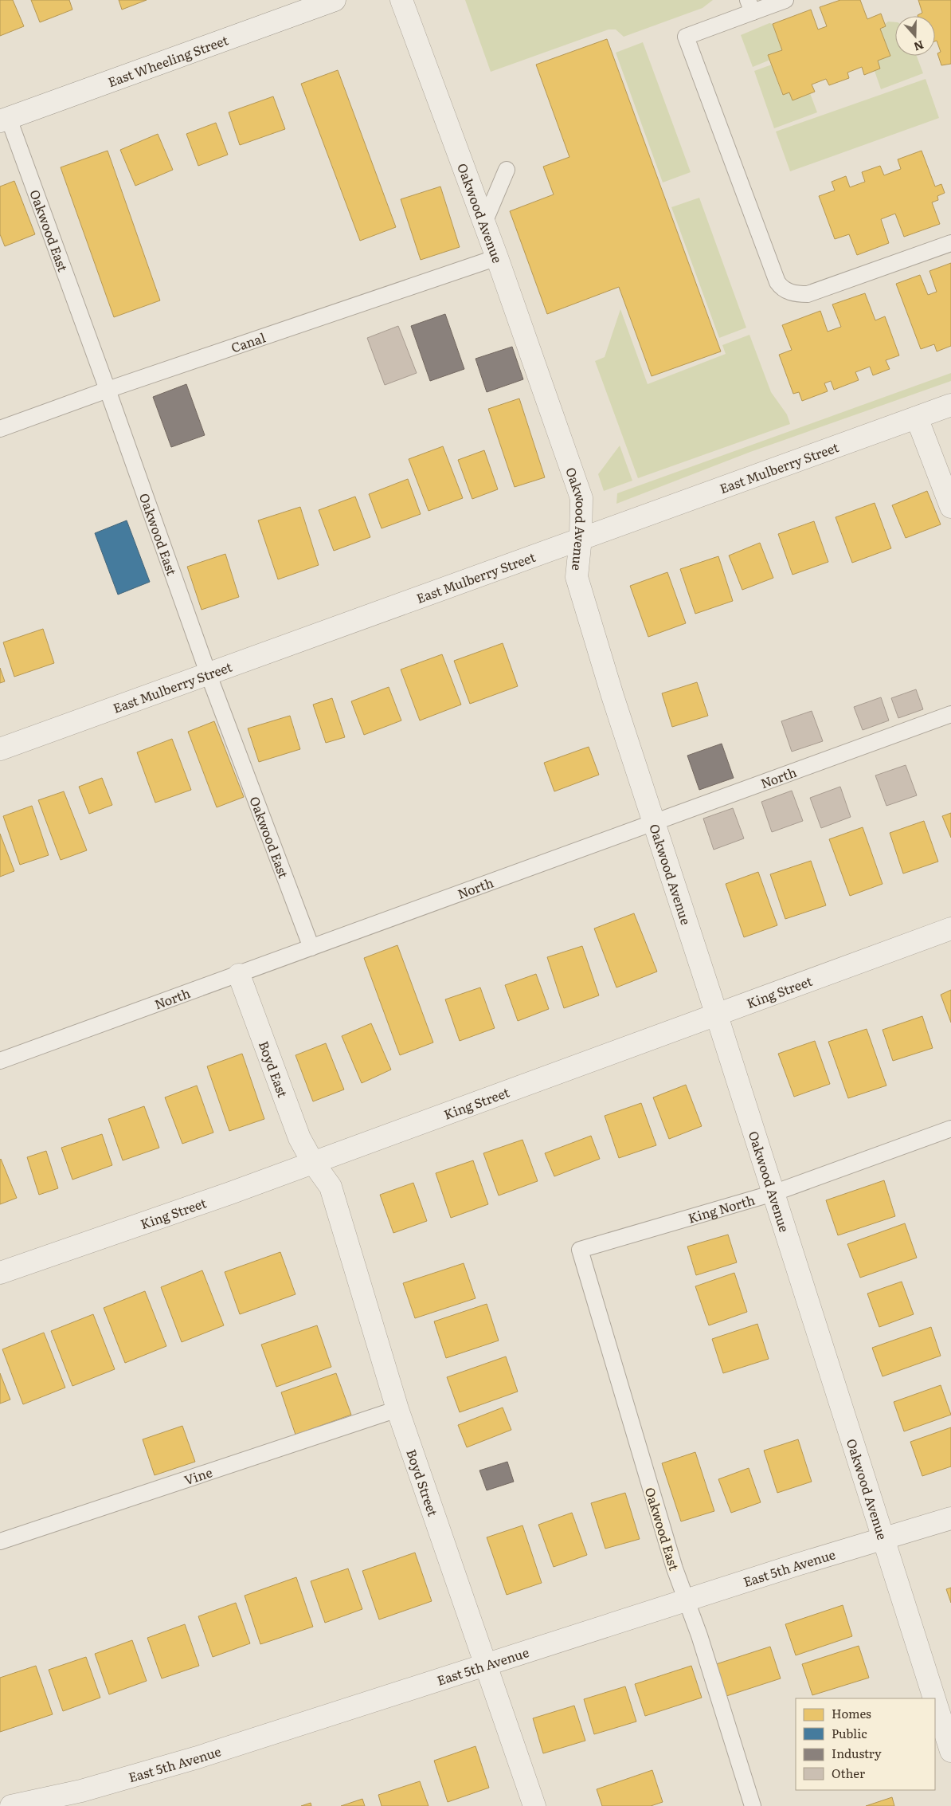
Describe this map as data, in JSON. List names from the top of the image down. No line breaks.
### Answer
{"streets":{"street":["East Wheeling Street","Oakwood Avenue","East Mulberry Street","King Street","Boyd East","Boyd Street","East 5th Avenue"],"lane":["Oakwood East","Canal","North","King North","Vine"]},"crossings":[["East Wheeling Street","Oakwood East"],["Oakwood Avenue","Canal"],["Oakwood Avenue","East Mulberry Street"],["Oakwood Avenue","North"],["Oakwood Avenue","King Street"],["Oakwood Avenue","King North"],["Oakwood Avenue","East 5th Avenue"],["Oakwood East","Canal"],["Oakwood East","East Mulberry Street"],["Oakwood East","North"],["Oakwood East","King North"],["Oakwood East","East 5th Avenue"],["North","Boyd East"],["King Street","Boyd East"],["King Street","Boyd Street"],["Boyd East","Boyd Street"],["Vine","Boyd Street"],["Boyd Street","East 5th Avenue"]],"legend":["Homes","Public","Industry","Other"],"north":"bottom"}
